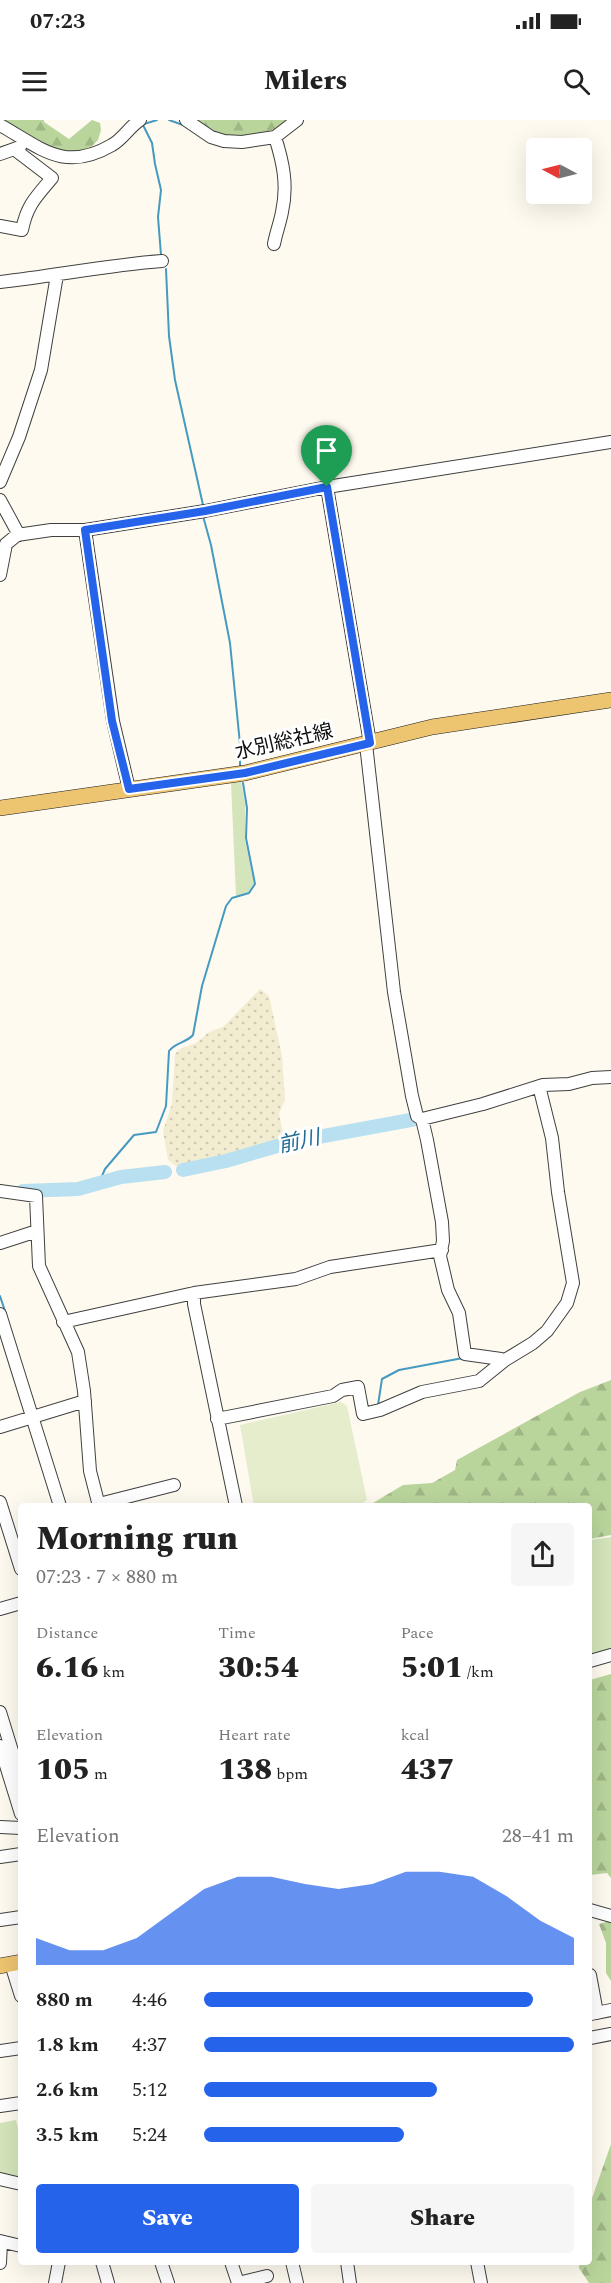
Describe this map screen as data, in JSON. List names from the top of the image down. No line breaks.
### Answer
{"streets":{"main road":["水別総社線"]},"water":["前川"],"north":"left","page":{"status":"07:23","header":"Milers","heading":["Morning run","07:23 · 7 × 880 m"],"stats":[["Distance","6.16 km"],["Time","30:54"],["Pace","5:01 /km"],["Elevation","105 m"],["Heart rate","138 bpm"],["kcal","437"]],"chart":["Elevation","28–41 m"],"list":[{"name":"880 m","note":"4:46"},{"name":"1.8 km","note":"4:37"},{"name":"2.6 km","note":"5:12"},{"name":"3.5 km","note":"5:24"}],"buttons":["Save","Share"]}}
